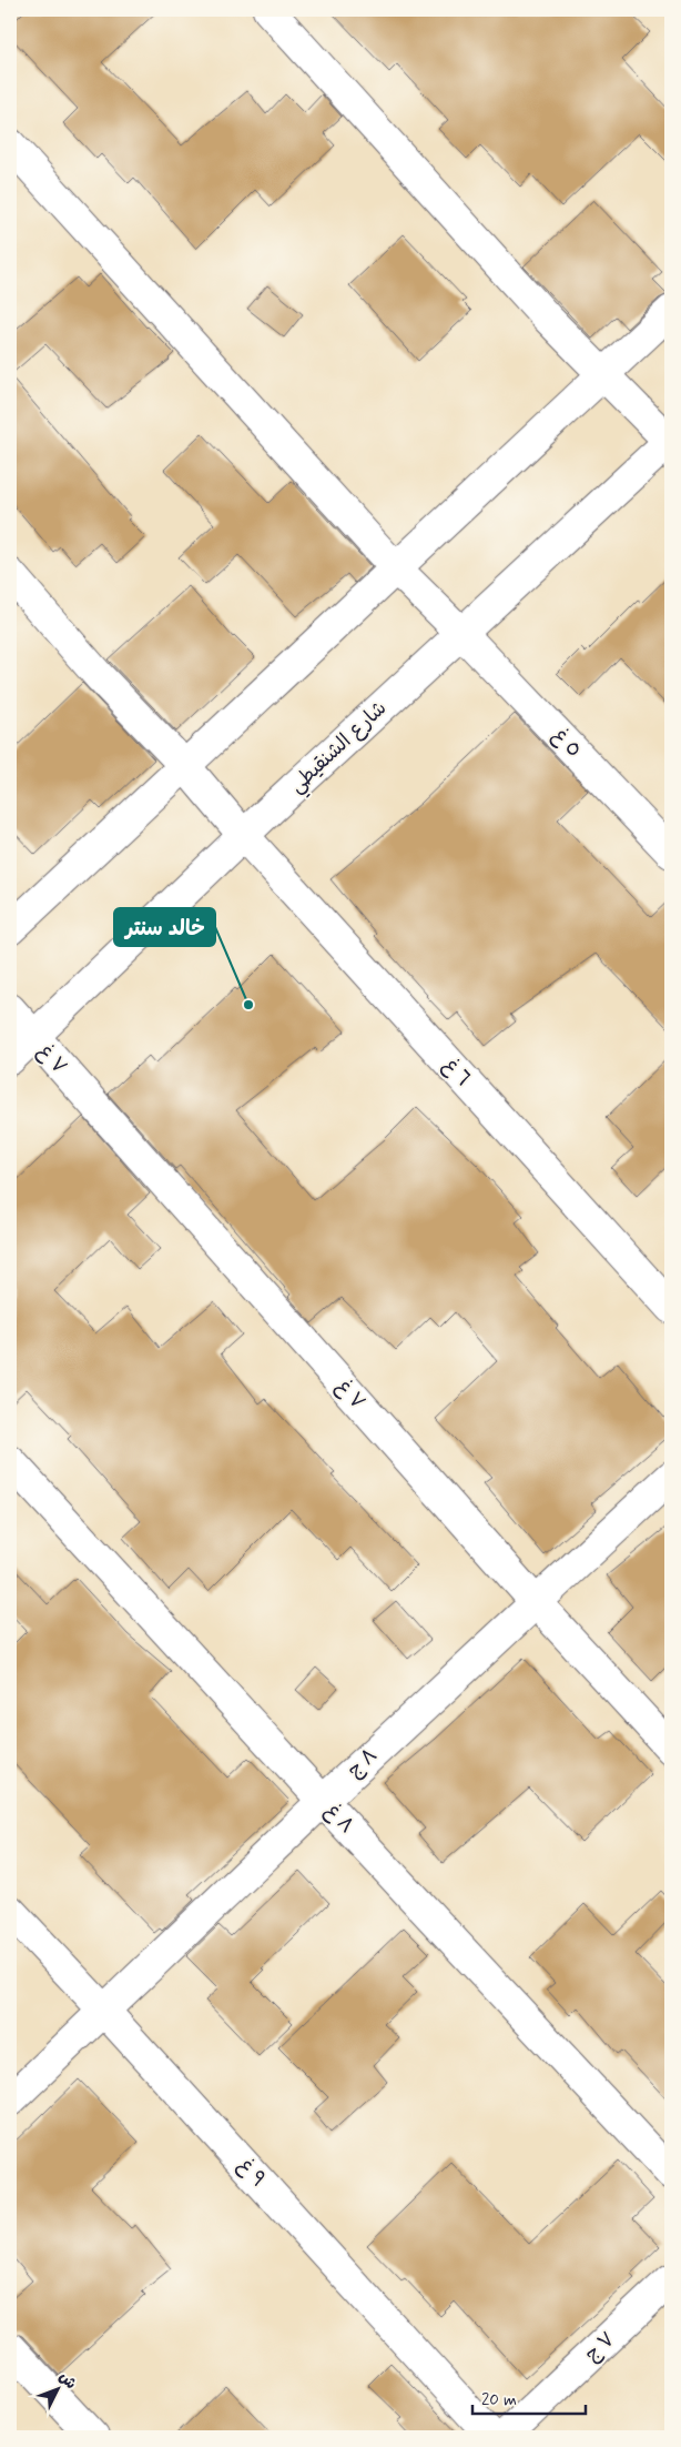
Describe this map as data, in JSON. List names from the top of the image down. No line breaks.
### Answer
{"streets":{"street":["٥ غ","شارع الشنقيطي","٧ غ","٦ غ","٨ ج","٨ غ","٩ غ","٧ ج"]},"crossings":[["٥ غ","شارع الشنقيطي"],["شارع الشنقيطي","٧ غ"],["شارع الشنقيطي","٦ غ"],["٧ غ","٨ ج"],["٨ ج","٨ غ"],["٨ ج","٩ غ"]],"places":["خالد سنتر"],"scale_bar":"20 m","north":"top right"}
